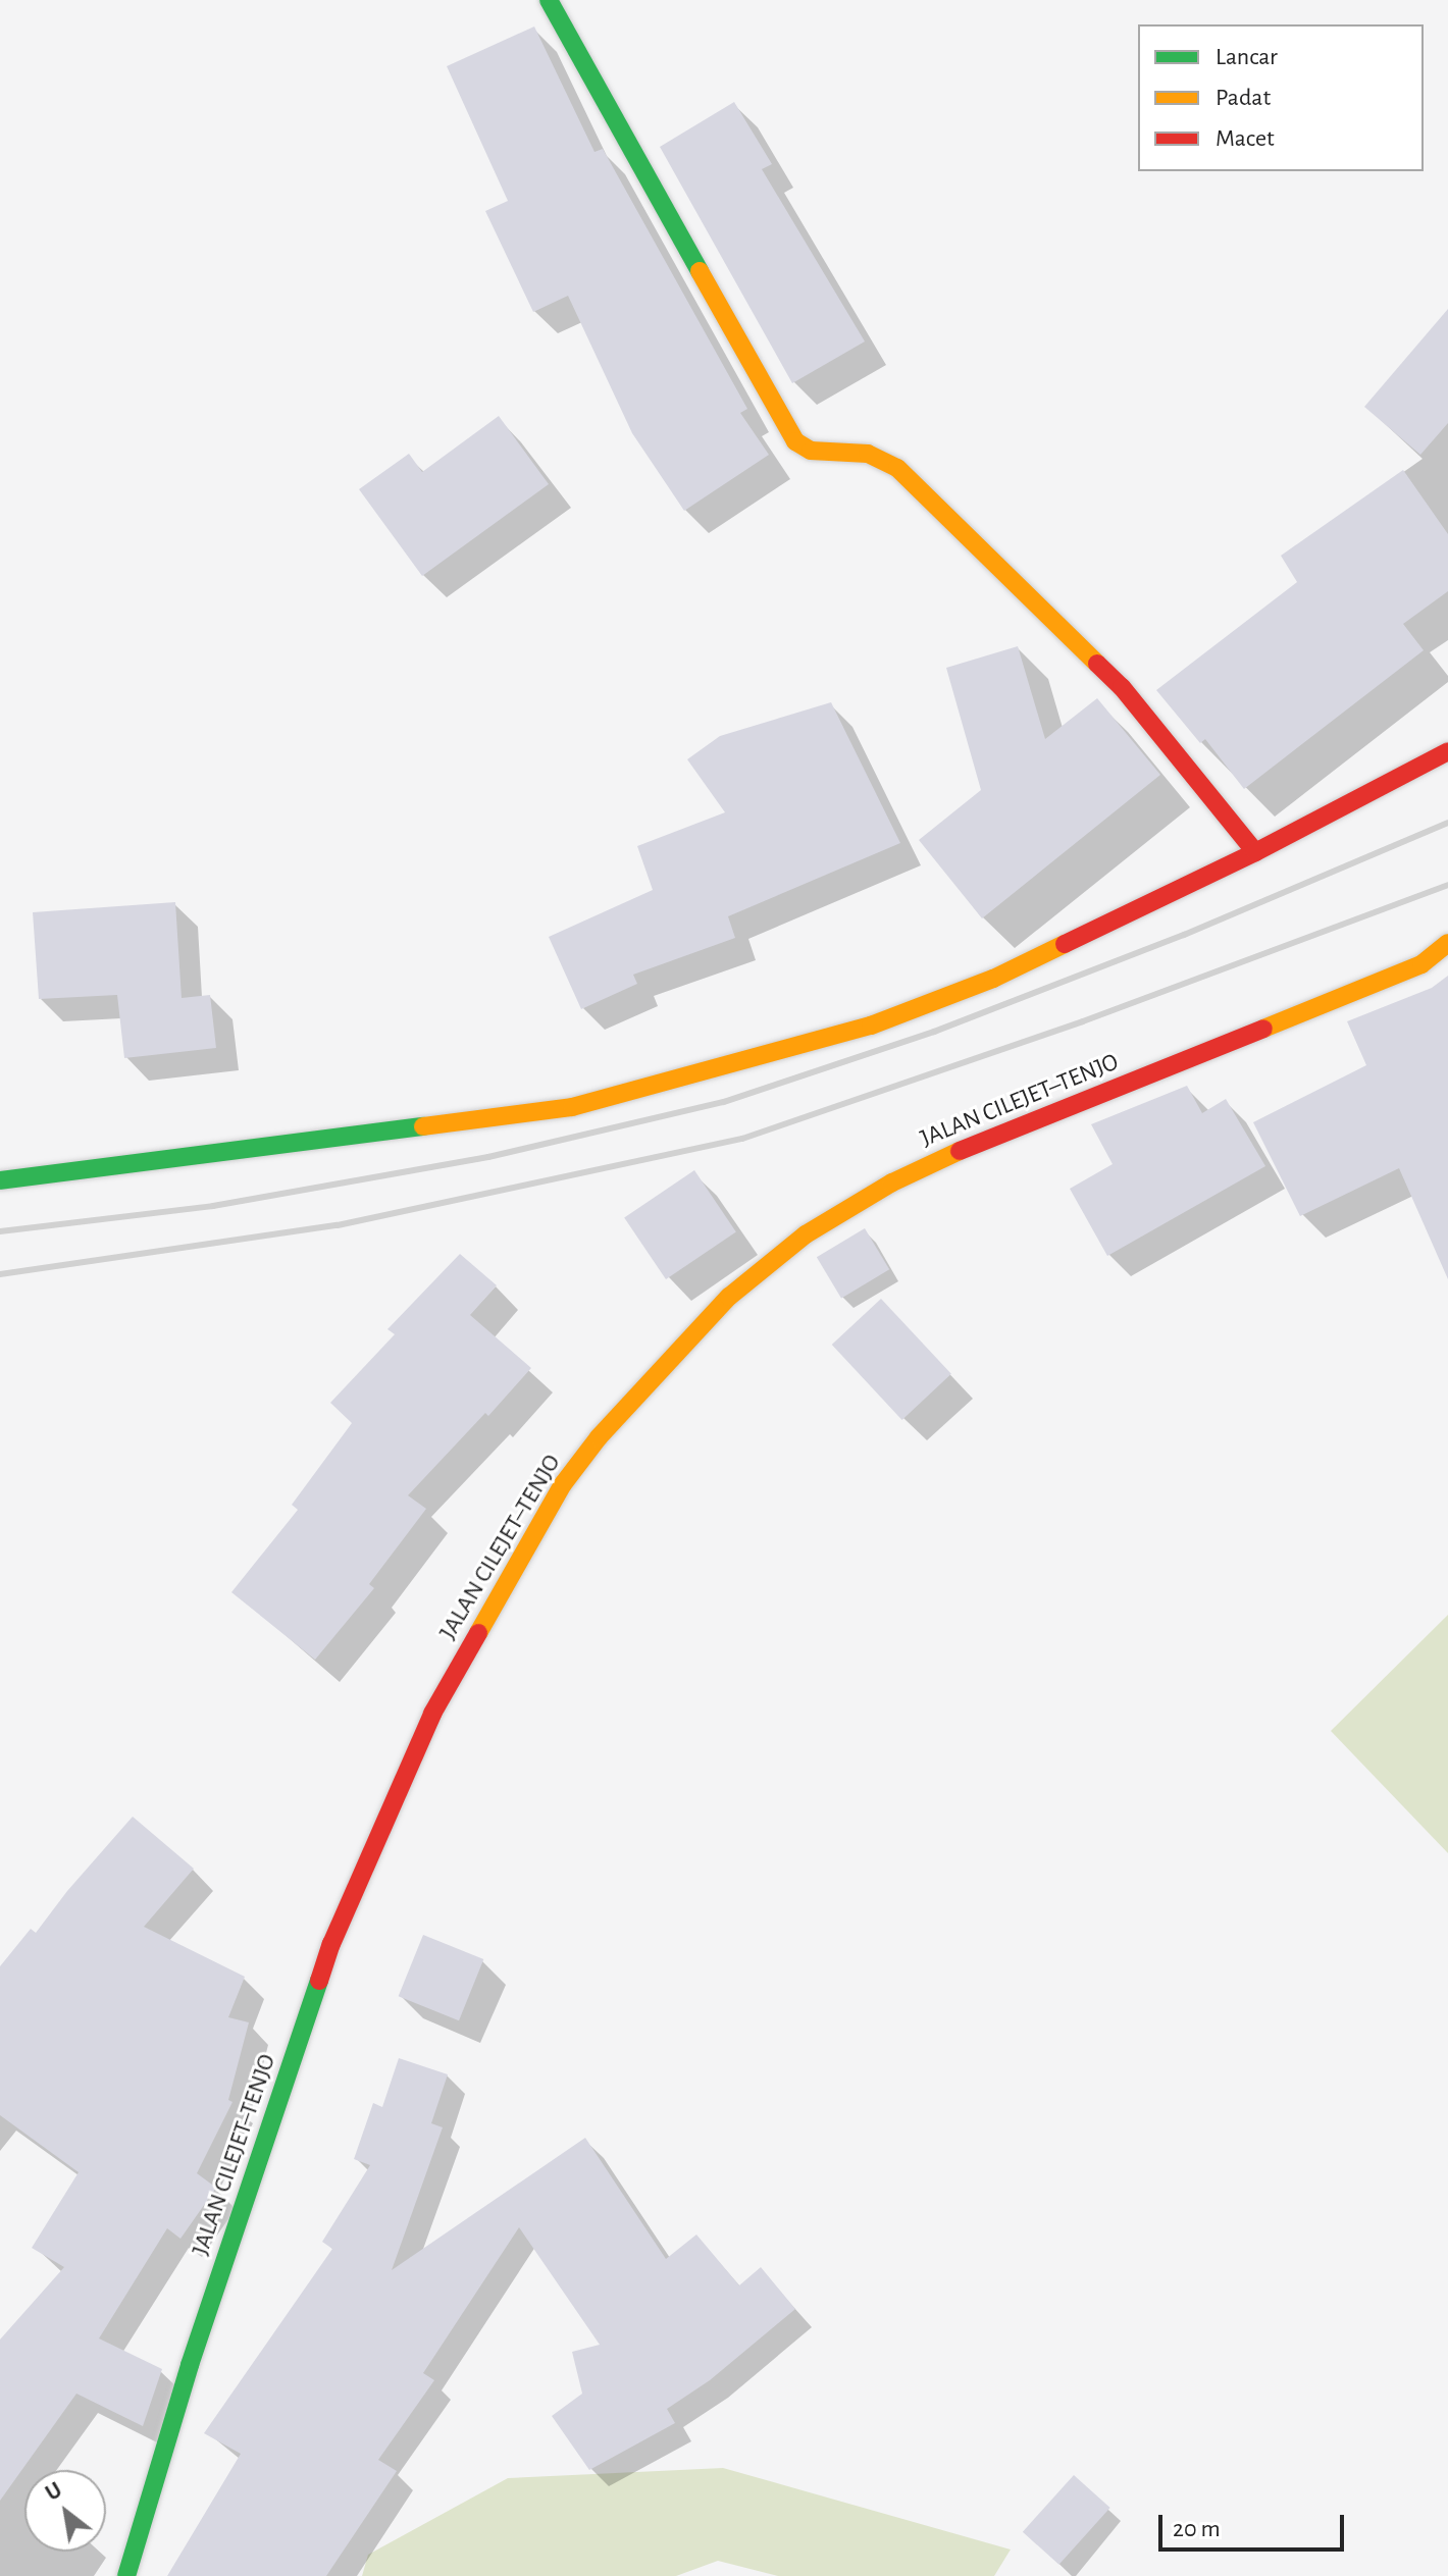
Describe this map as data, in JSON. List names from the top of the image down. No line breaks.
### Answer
{"streets":{"street":["JALAN CILEJET–TENJO"]},"legend":["Lancar","Padat","Macet"],"scale_bar":"20 m","north":"top left"}
